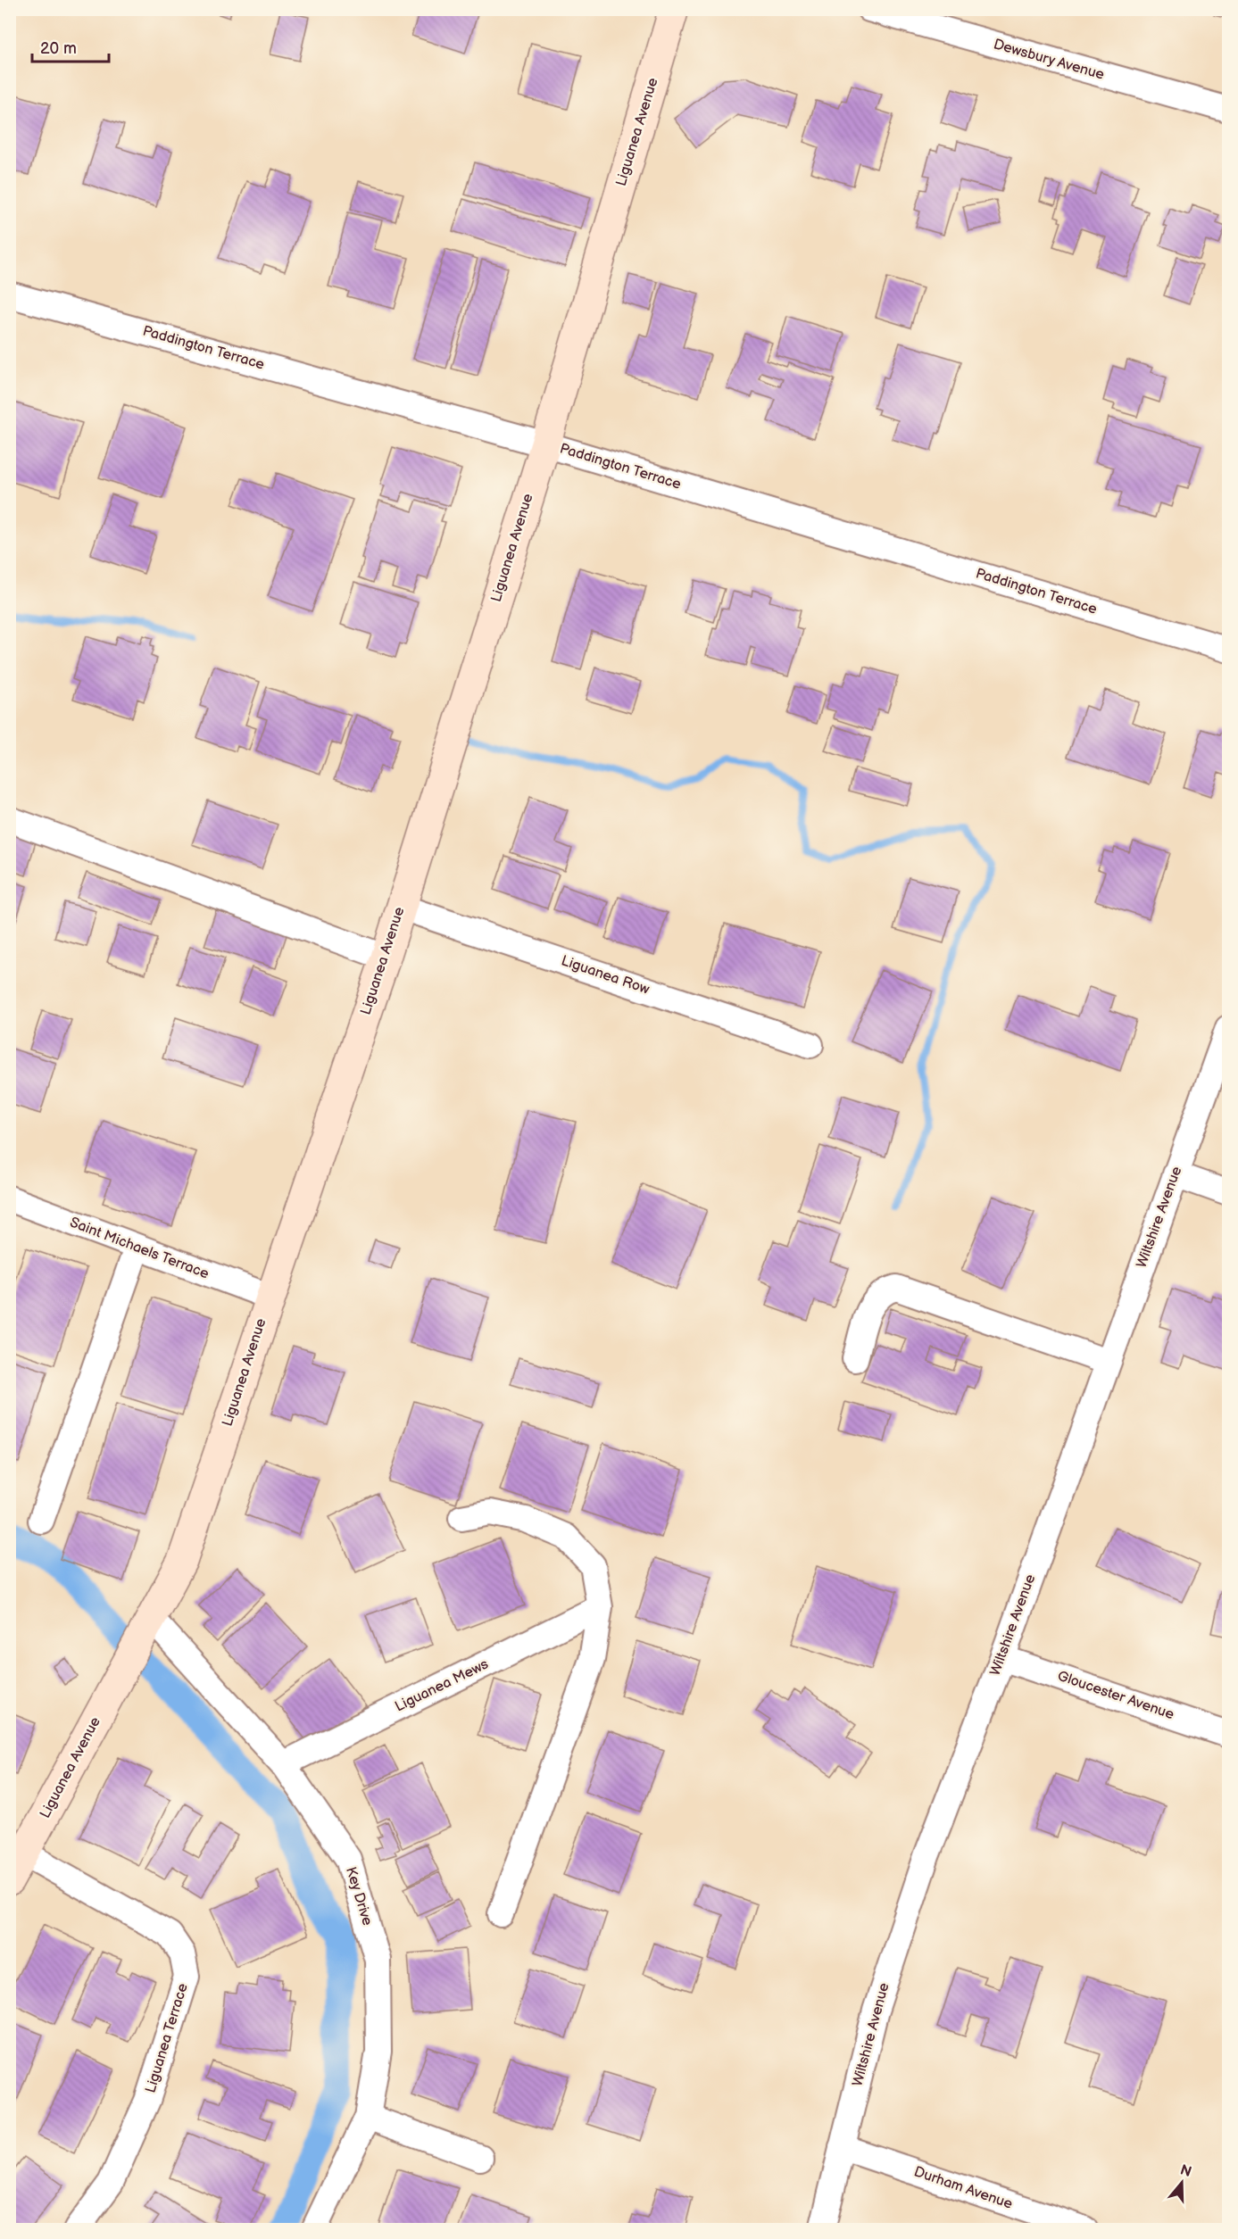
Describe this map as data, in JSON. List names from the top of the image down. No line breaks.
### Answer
{"streets":{"main road":["Liguanea Avenue"],"street":["Dewsbury Avenue","Paddington Terrace","Liguanea Row","Wiltshire Avenue","Saint Michaels Terrace","Liguanea Mews","Gloucester Avenue","Key Drive","Liguanea Terrace","Durham Avenue"]},"crossings":[["Liguanea Avenue","Paddington Terrace"],["Liguanea Avenue","Liguanea Row"],["Liguanea Avenue","Saint Michaels Terrace"],["Liguanea Avenue","Key Drive"],["Liguanea Avenue","Liguanea Terrace"],["Wiltshire Avenue","Gloucester Avenue"],["Wiltshire Avenue","Durham Avenue"],["Liguanea Mews","Key Drive"]],"scale_bar":"20 m","north":"top"}
